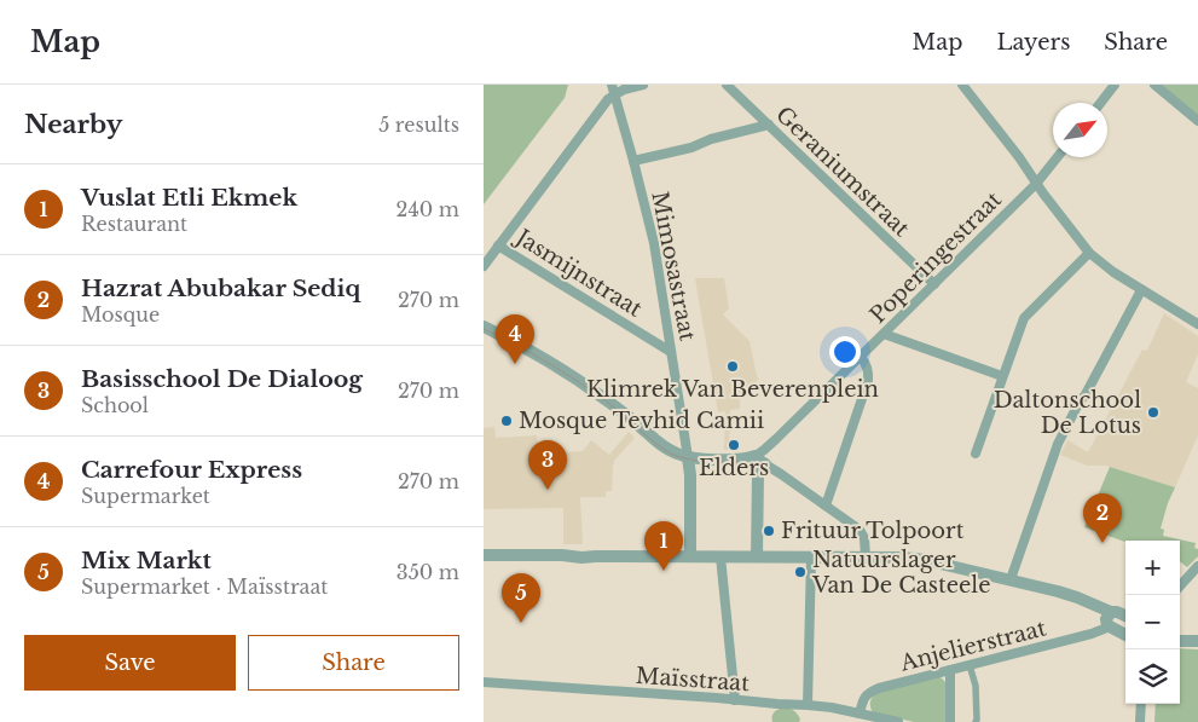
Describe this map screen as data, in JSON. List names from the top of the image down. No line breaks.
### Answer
{"streets":{"street":["Geraniumstraat","Poperingestraat","Mimosastraat","Jasmijnstraat","Anjelierstraat","Maïsstraat"]},"crossings":[["Geraniumstraat","Poperingestraat"],["Mimosastraat","Jasmijnstraat"],["Anjelierstraat","Maïsstraat"]],"places":["Klimrek Van Beverenplein","Daltonschool De Lotus","Mosque Tevhid Camii","Elders","Frituur Tolpoort","Natuurslager Van De Casteele"],"north":"top right","page":{"header":"Map","nav":["Map","Layers","Share"],"heading":["Nearby","5 results"],"list":[{"mark":"1","name":"Vuslat Etli Ekmek","note":"Restaurant","value":"240 m"},{"mark":"2","name":"Hazrat Abubakar Sediq","note":"Mosque","value":"270 m"},{"mark":"3","name":"Basisschool De Dialoog","note":"School","value":"270 m"},{"mark":"4","name":"Carrefour Express","note":"Supermarket","value":"270 m"},{"mark":"5","name":"Mix Markt","note":"Supermarket · Maïsstraat","value":"350 m"}],"pins":["4","3","2","1","5"],"map_buttons":["+","−"],"buttons":["Save","Share"]}}
